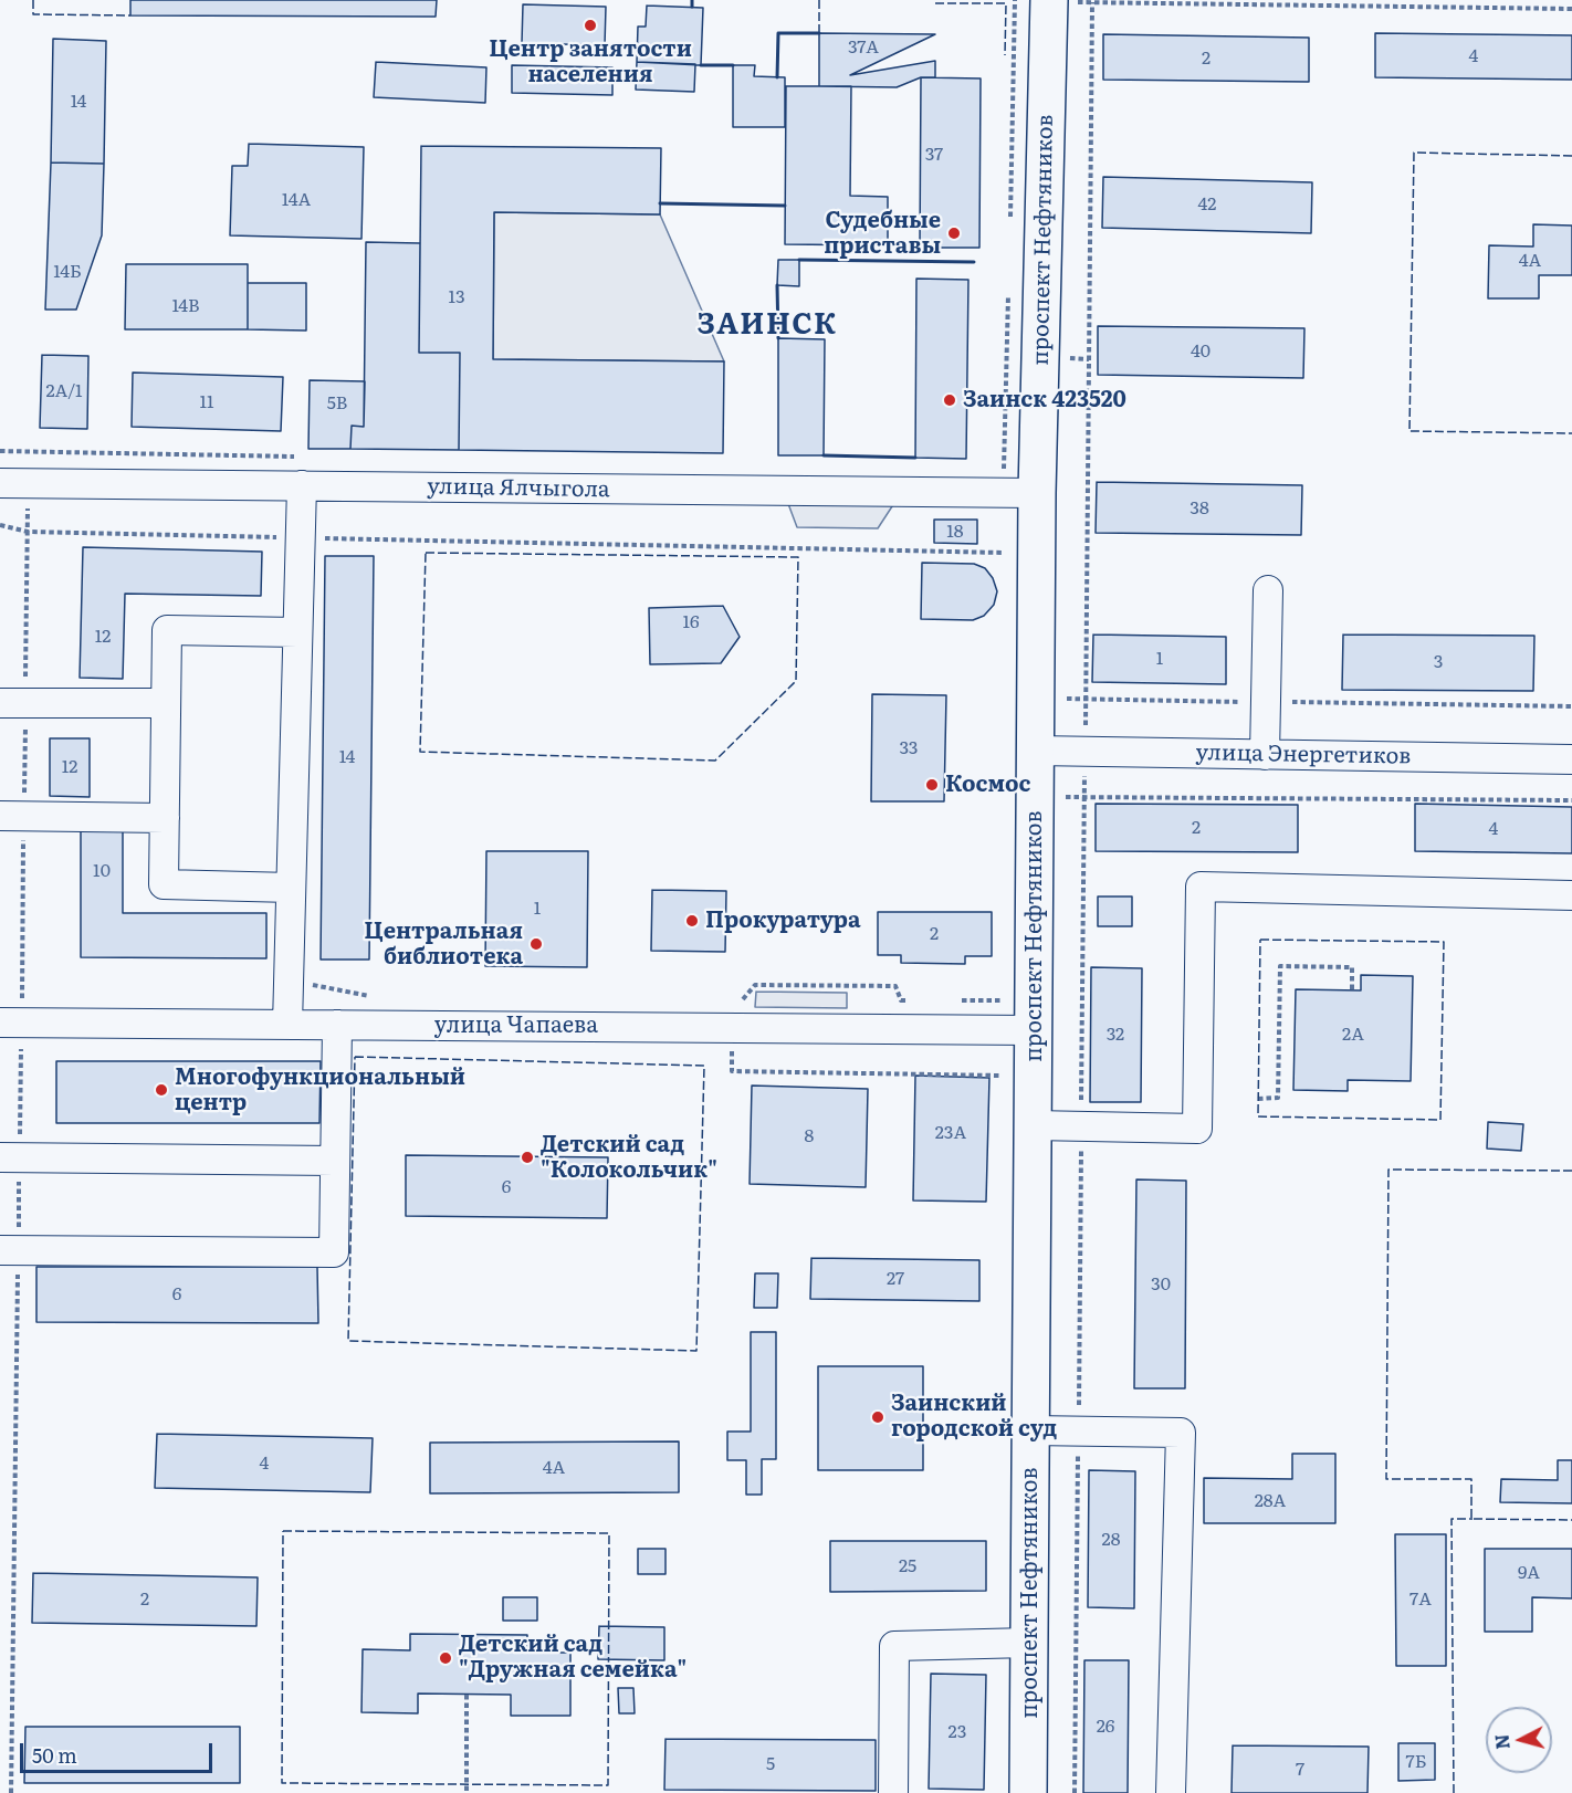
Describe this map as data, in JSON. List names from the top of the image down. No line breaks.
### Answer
{"streets":{"main road":["проспект Нефтяников"],"street":["улица Ялчыгола","улица Энергетиков","улица Чапаева"]},"crossings":[["проспект Нефтяников","улица Ялчыгола"],["проспект Нефтяников","улица Энергетиков"],["проспект Нефтяников","улица Чапаева"]],"districts":["ЗАИНСК"],"places":["Центр занятости населения","Судебные приставы","Заинск 423520","Космос","Прокуратура","Центральная библиотека","Многофункциональный центр","Детский сад \"Колокольчик\"","Заинский городской суд","Детский сад \"Дружная семейка\""],"house_numbers":["37А","4","2","14","37","14А","42","4А","14Б","13","14В","40","2А/1","11","5В","38","18","16","12","1","3","33","14","12","2","4","10","1","2","32","2А","23А","8","6","27","30","6","4","4А","28А","28","25","9А","2","7А","26","23","7Б","5","7"],"scale_bar":"50 m","north":"left"}
